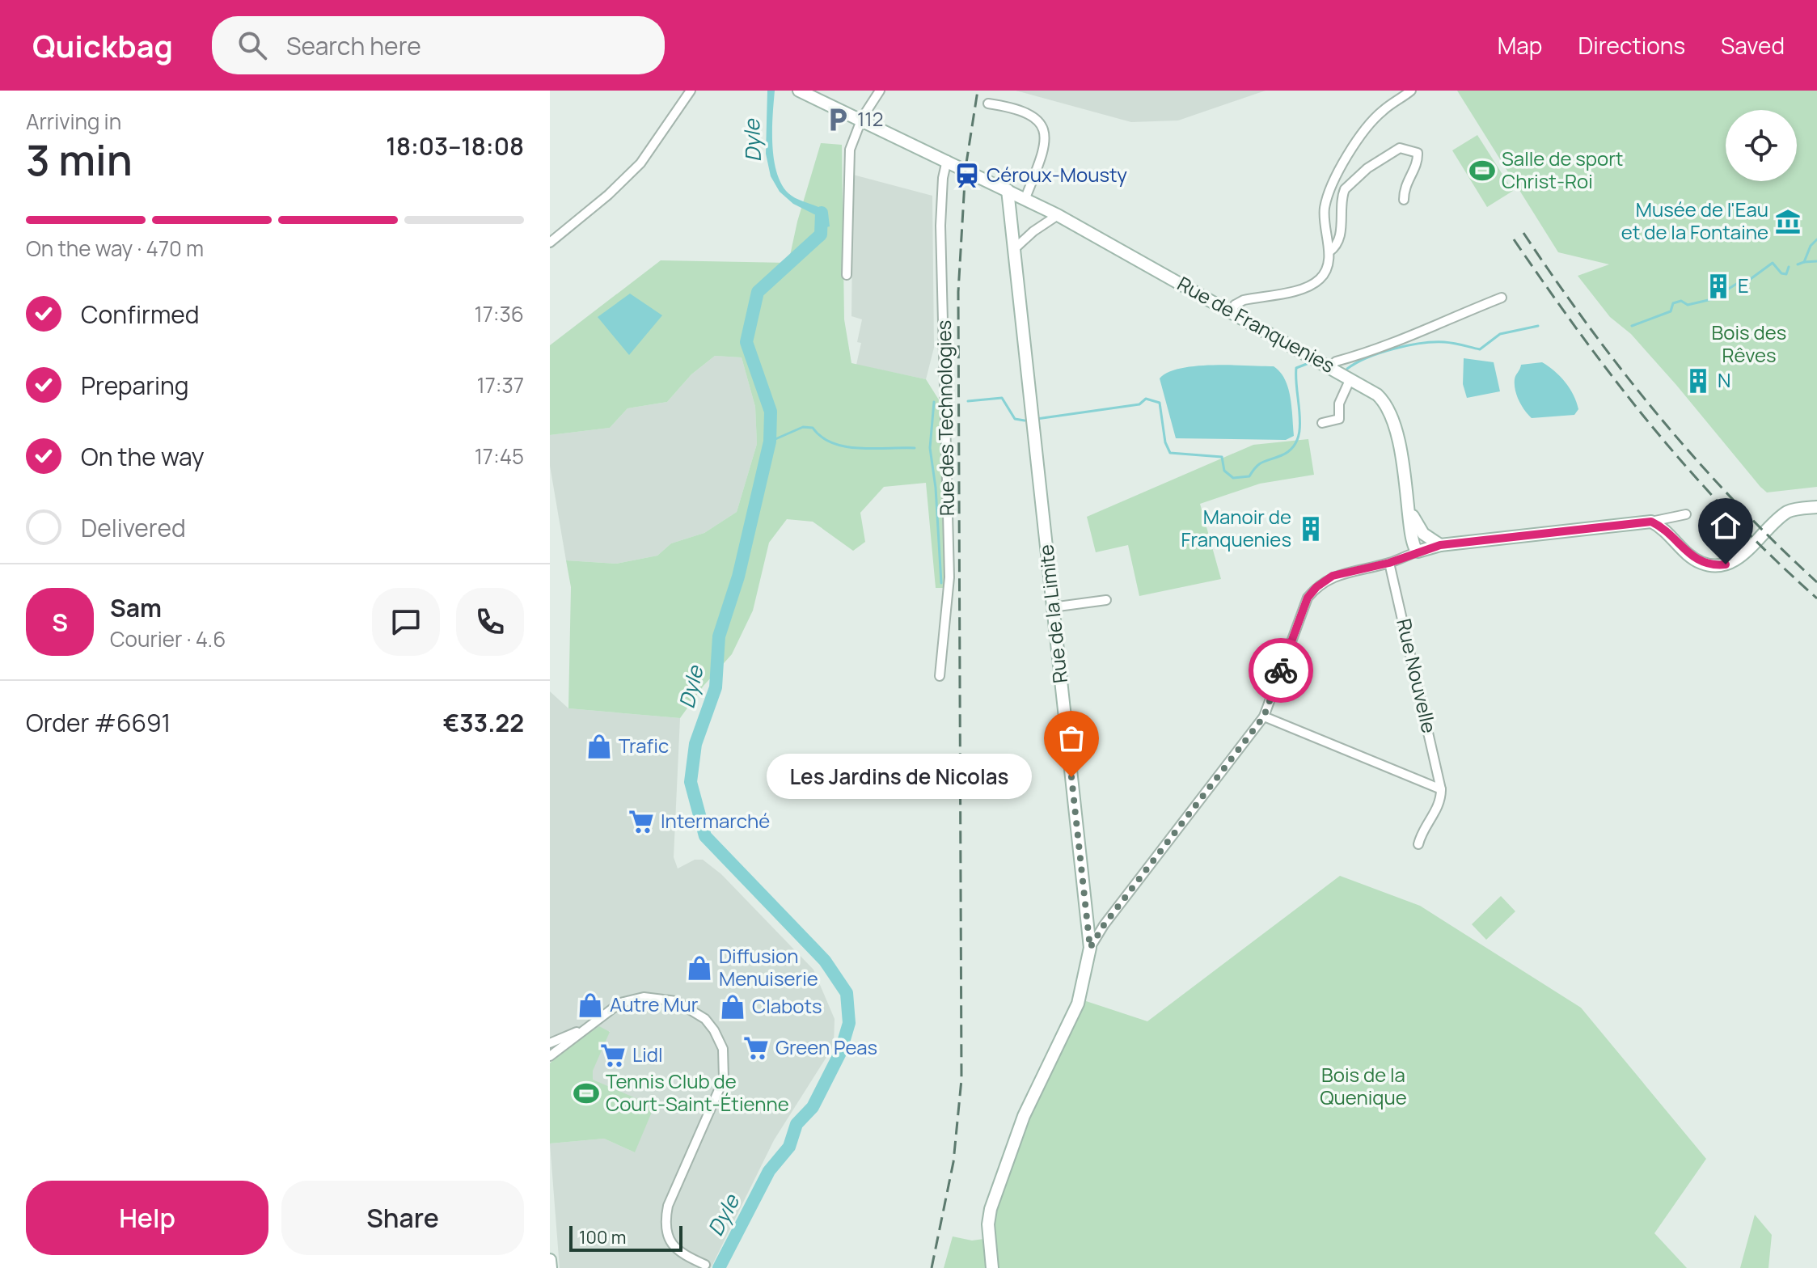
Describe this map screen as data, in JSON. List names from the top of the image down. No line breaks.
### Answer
{"streets":{"street":["Rue de Franquenies","Rue des Technologies","Rue de la Limite","Rue Nouvelle"]},"crossings":[["Rue de Franquenies","Rue des Technologies"],["Rue de Franquenies","Rue de la Limite"]],"water":["Dyle"],"parks":["Bois des Rêves","Bois de la Quenique"],"places":{"parking":["112"],"sports":["Salle de sport Christ-Roi","Tennis Club de Court-Saint-Étienne"],"station":["Céroux-Mousty"],"museum":["Musée de l'Eau et de la Fontaine"],"building":["E","N","Manoir de Franquenies"],"shop":["Trafic","Diffusion Menuiserie","Autre Mur","Clabots"],"other":["Les Jardins de Nicolas"],"supermarket":["Intermarché","Green Peas","Lidl"]},"scale_bar":"100 m","page":{"header":"Quickbag","search":"Search here","nav":["Map","Directions","Saved"],"heading":["3 min","Arriving in","18:03–18:08"],"panel":["Sam","Courier · 4.6","Order #6691","€33.22"],"bar":"On the way · 470 m","list":[["Confirmed","17:36"],["Preparing","17:37"],["On the way","17:45"],"Delivered"],"round":"S","bubble":"Les Jardins de Nicolas","buttons":["Help","Share"],"scale":"100 m"}}
